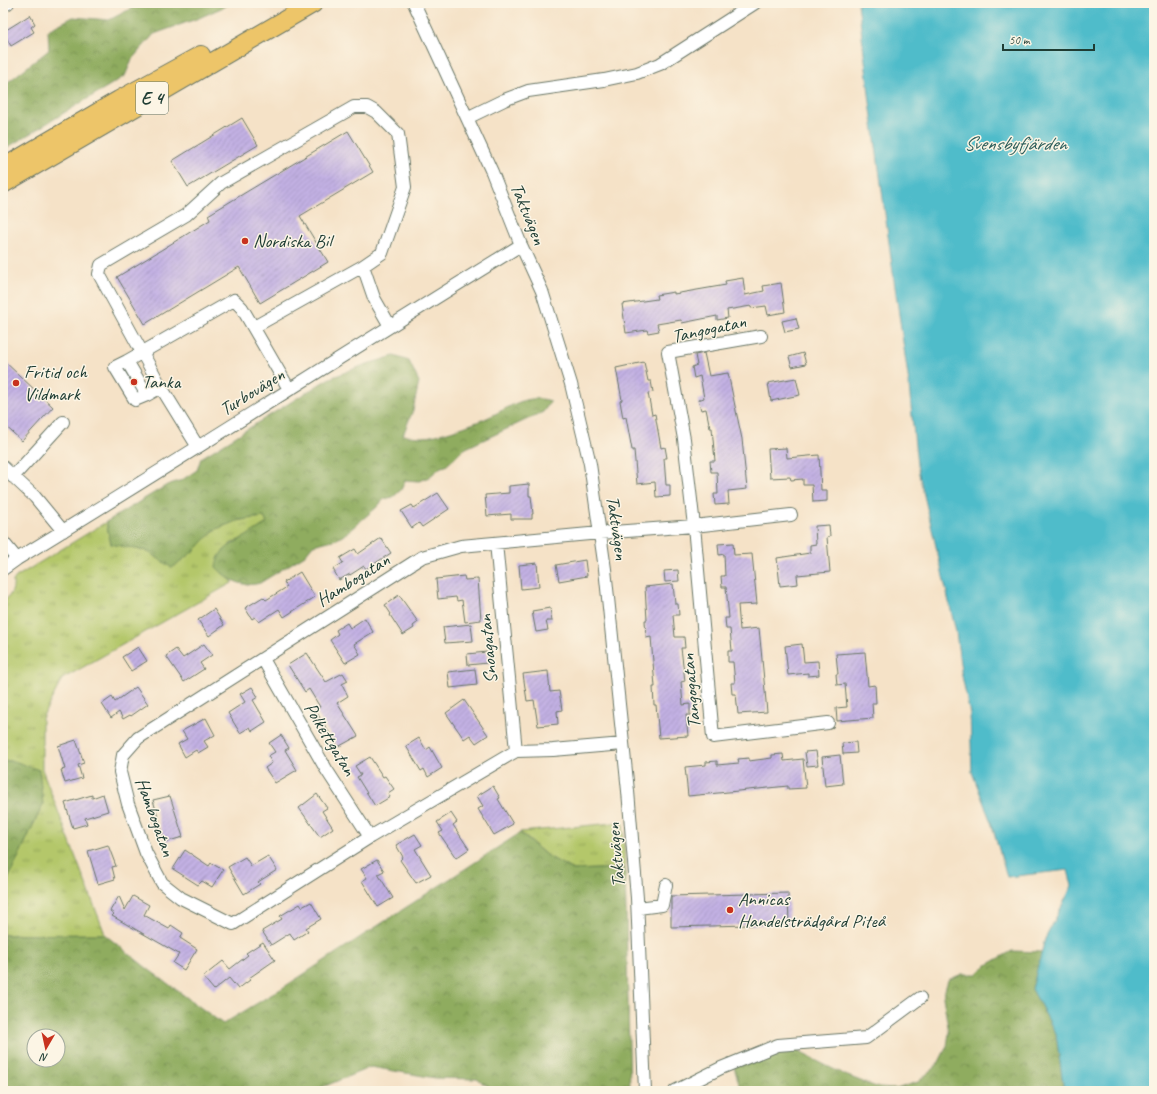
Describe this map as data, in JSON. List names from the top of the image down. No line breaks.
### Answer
{"streets":{"highway":["E 4"],"street":["Taktvägen","Tangogatan","Turbovägen","Hambogatan","Snoagatan","Polkettgatan"]},"crossings":[["Taktvägen","Turbovägen"],["Taktvägen","Hambogatan"],["Hambogatan","Snoagatan"],["Hambogatan","Polkettgatan"]],"water":["Svensbyfjärden"],"places":["Nordiska Bil","Tanka","Fritid och Vildmark","Annicas Handelsträdgård Piteå"],"scale_bar":"50 m","north":"bottom"}
